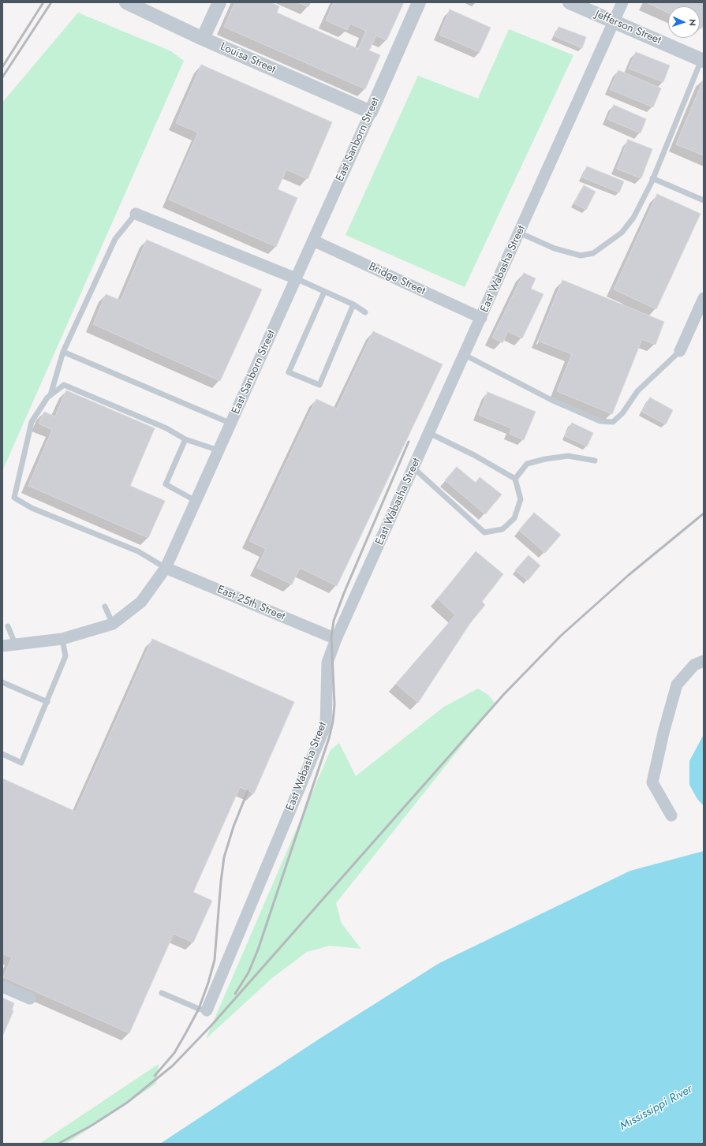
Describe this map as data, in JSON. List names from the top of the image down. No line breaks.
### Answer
{"streets":{"street":["Jefferson Street","Louisa Street","East Sanborn Street","East Wabasha Street","Bridge Street","East 25th Street"]},"crossings":[["Jefferson Street","East Wabasha Street"],["Louisa Street","East Sanborn Street"],["East Sanborn Street","Bridge Street"],["East Sanborn Street","East 25th Street"],["East Wabasha Street","Bridge Street"],["East Wabasha Street","East 25th Street"]],"water":["Mississippi River"],"north":"right"}
